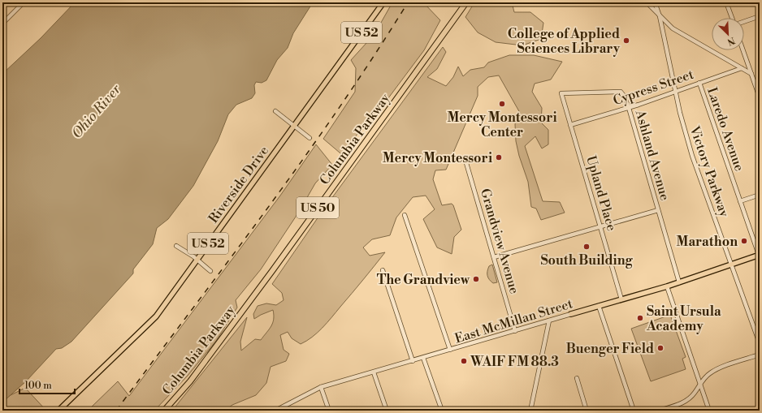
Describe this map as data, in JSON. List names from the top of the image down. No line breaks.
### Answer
{"streets":{"highway":["Columbia Parkway","US 50"],"main road":["US 52","Riverside Drive","East McMillan Street"],"street":["Cypress Street","Laredo Avenue","Ashland Avenue","Victory Parkway","Upland Place","Grandview Avenue"]},"crossings":[["Cypress Street","Laredo Avenue"],["Cypress Street","Ashland Avenue"],["Cypress Street","Victory Parkway"],["Cypress Street","Upland Place"],["Laredo Avenue","East McMillan Street"],["Ashland Avenue","Upland Place"],["Ashland Avenue","East McMillan Street"],["Victory Parkway","East McMillan Street"],["Upland Place","East McMillan Street"],["Grandview Avenue","East McMillan Street"]],"water":["Ohio River"],"places":["College of Applied Sciences Library","Mercy Montessori Center","Mercy Montessori","Marathon","South Building","The Grandview","Saint Ursula Academy","Buenger Field","WAIF FM 88.3"],"scale_bar":"100 m","north":"bottom right"}
